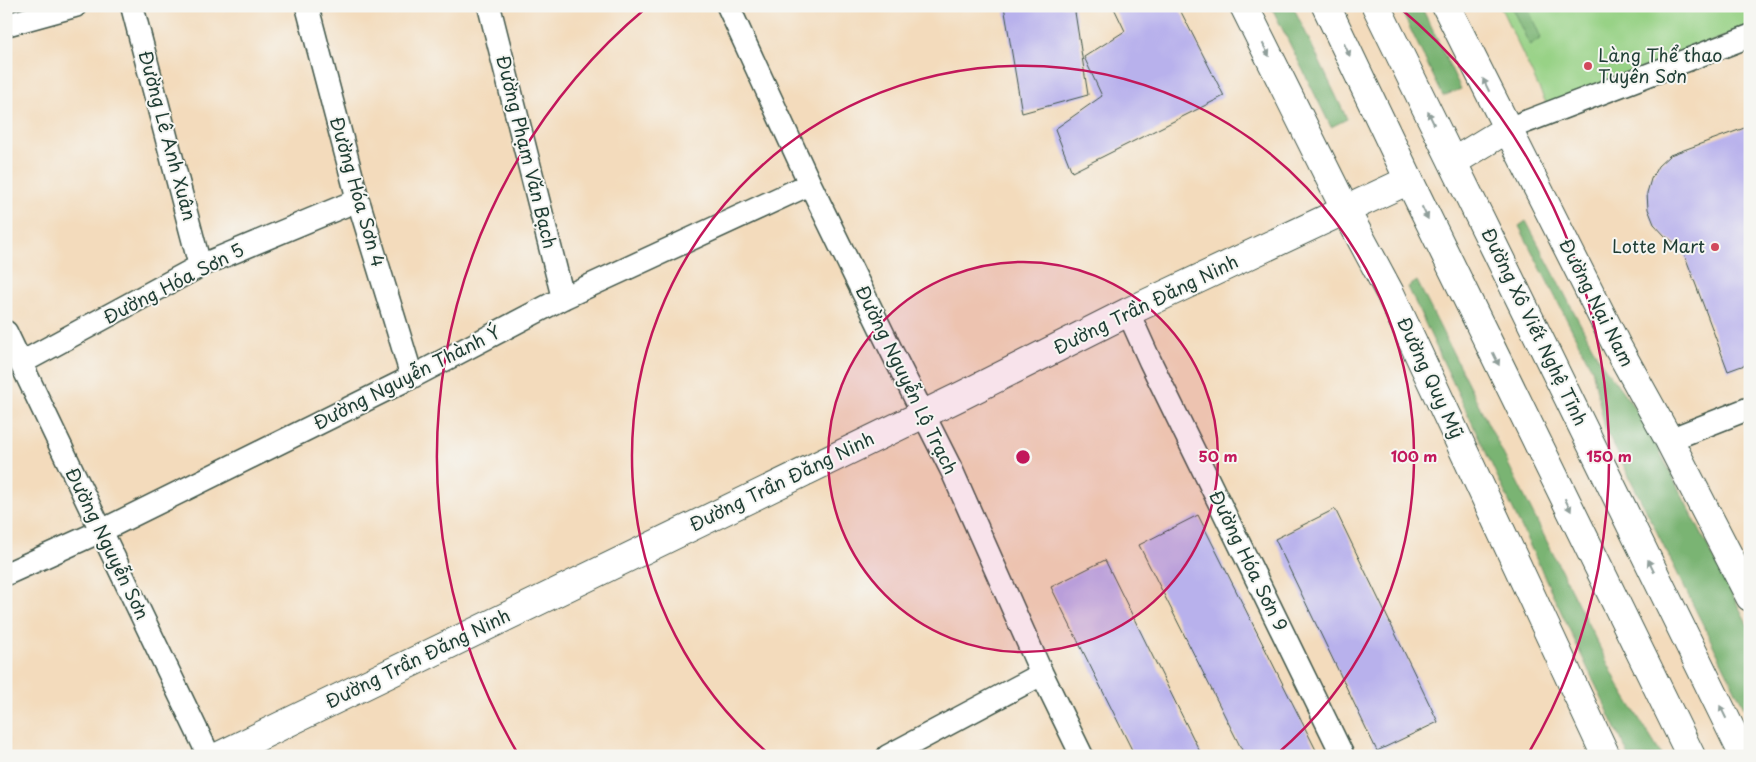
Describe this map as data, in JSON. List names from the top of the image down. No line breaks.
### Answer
{"streets":{"main road":["Đường Nại Nam","Đường Trần Đăng Ninh","Đường Xô Viết Nghệ Tĩnh","Đường Quy Mỹ"],"street":["Đường Lê Anh Xuân","Đường Phạm Văn Bạch","Đường Hóa Sơn 4","Đường Hóa Sơn 5","Đường Nguyễn Thành Ý","Đường Nguyễn Lộ Trạch","Đường Nguyễn Sơn","Đường Hóa Sơn 9"]},"crossings":[["Đường Lê Anh Xuân","Đường Hóa Sơn 5"],["Đường Phạm Văn Bạch","Đường Nguyễn Thành Ý"],["Đường Hóa Sơn 4","Đường Hóa Sơn 5"],["Đường Hóa Sơn 4","Đường Nguyễn Thành Ý"],["Đường Hóa Sơn 5","Đường Nguyễn Sơn"],["Đường Trần Đăng Ninh","Đường Quy Mỹ"],["Đường Trần Đăng Ninh","Đường Nguyễn Lộ Trạch"],["Đường Trần Đăng Ninh","Đường Hóa Sơn 9"],["Đường Nguyễn Thành Ý","Đường Nguyễn Lộ Trạch"],["Đường Nguyễn Thành Ý","Đường Nguyễn Sơn"]],"places":["Làng Thể thao Tuyên Sơn","Lotte Mart"],"rings":["50 m","100 m","150 m"]}
